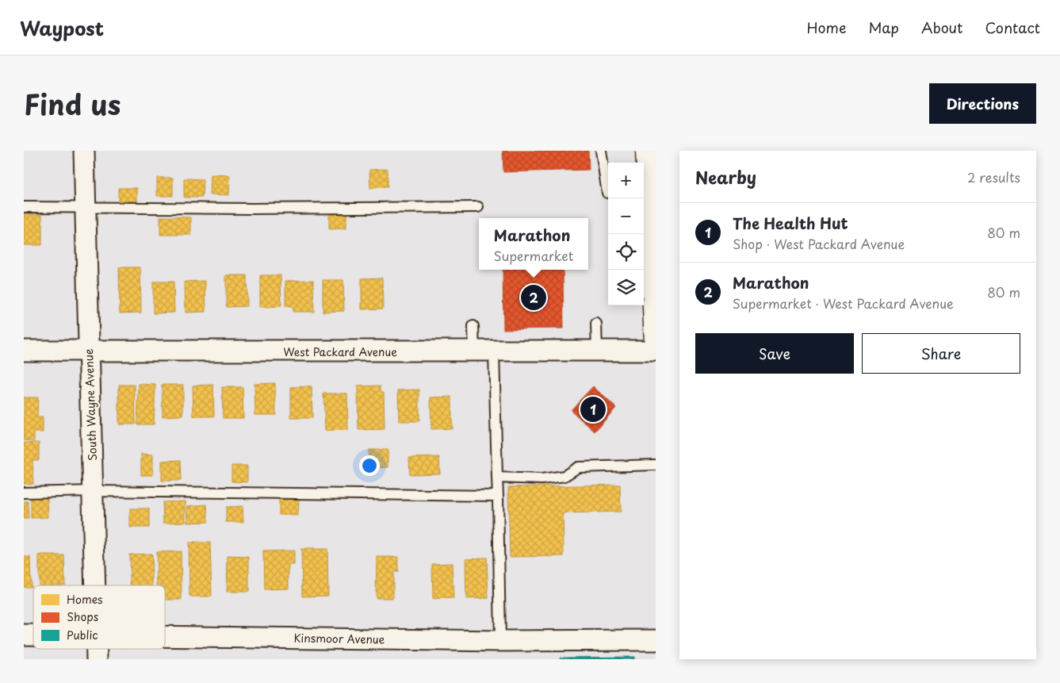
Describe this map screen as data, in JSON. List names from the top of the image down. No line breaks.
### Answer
{"streets":{"street":["West Packard Avenue","South Wayne Avenue","Kinsmoor Avenue"]},"crossings":[["West Packard Avenue","South Wayne Avenue"]],"legend":["Homes","Shops","Public"],"page":{"header":"Waypost","nav":["Home","Map","About","Contact"],"title":"Find us","buttons":["Directions",["Save","Share"]],"heading":["Nearby","2 results"],"map_buttons":["+","−"],"list":[{"mark":"1","name":"The Health Hut","note":"Shop · West Packard Avenue","value":"80 m"},{"mark":"2","name":"Marathon","note":"Supermarket · West Packard Avenue","value":"80 m"}],"popup":["Marathon","Supermarket"],"pins":["2","1"]}}
